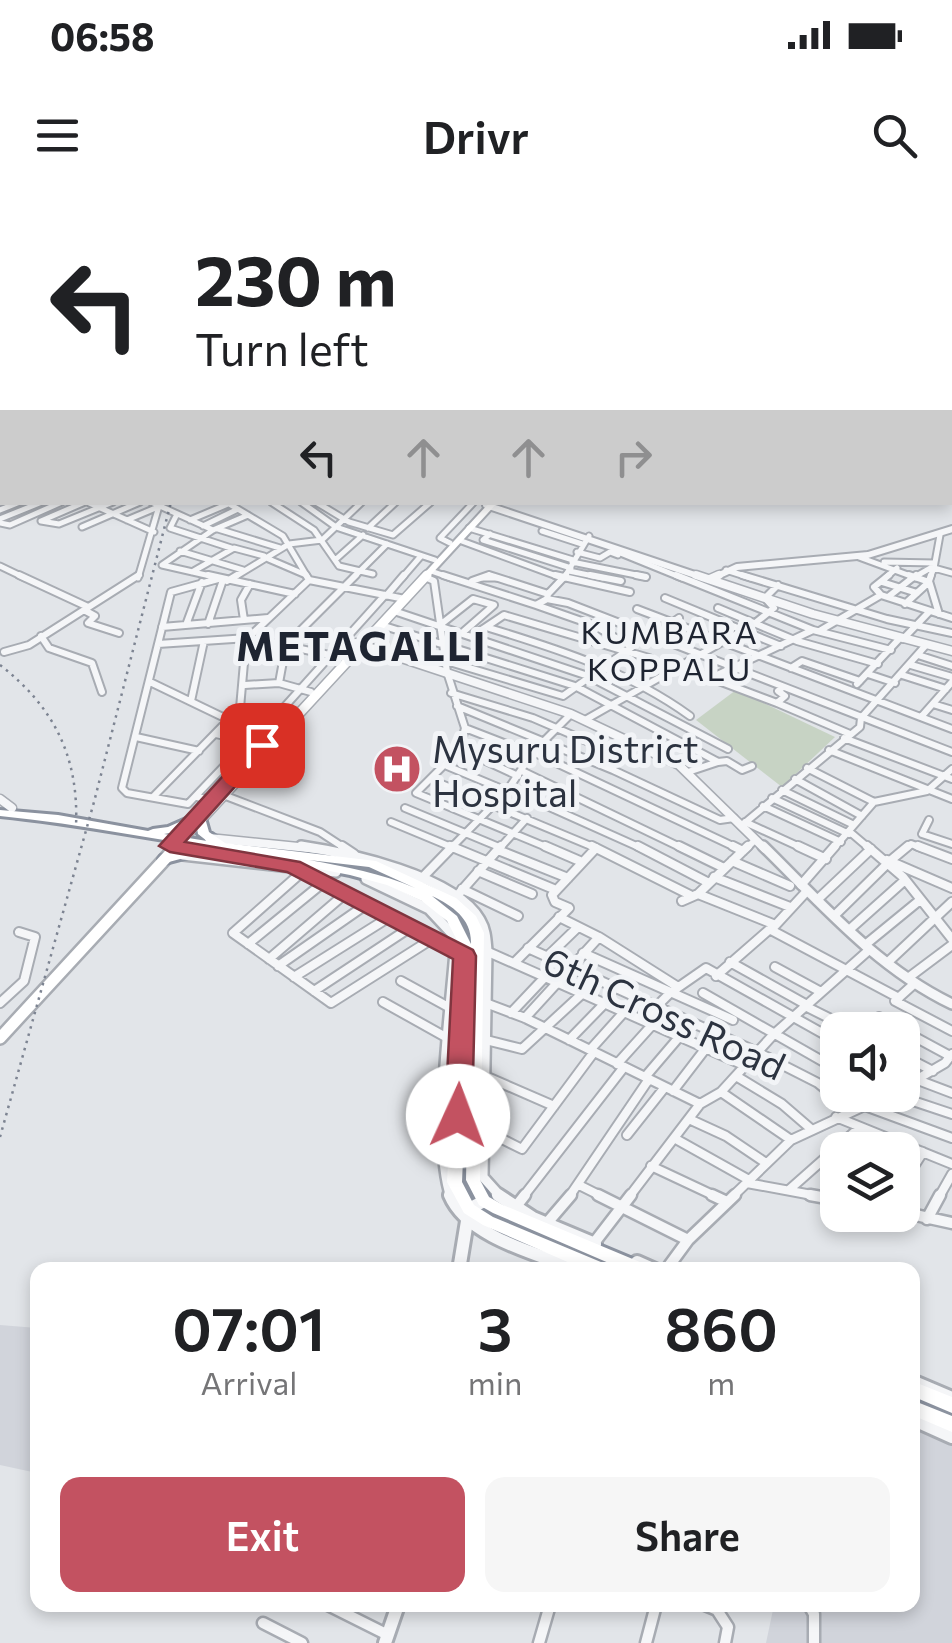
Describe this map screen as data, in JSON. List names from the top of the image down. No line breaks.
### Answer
{"streets":{"street":["6th Cross Road"]},"districts":["KUMBARA KOPPALU","METAGALLI"],"places":{"hospital":["Mysuru District Hospital"]},"page":{"status":"06:58","header":"Drivr","turn":["230 m","Turn left"],"eta":["07:01","Arrival","3","min","860","m"],"buttons":["Exit","Share"]}}
